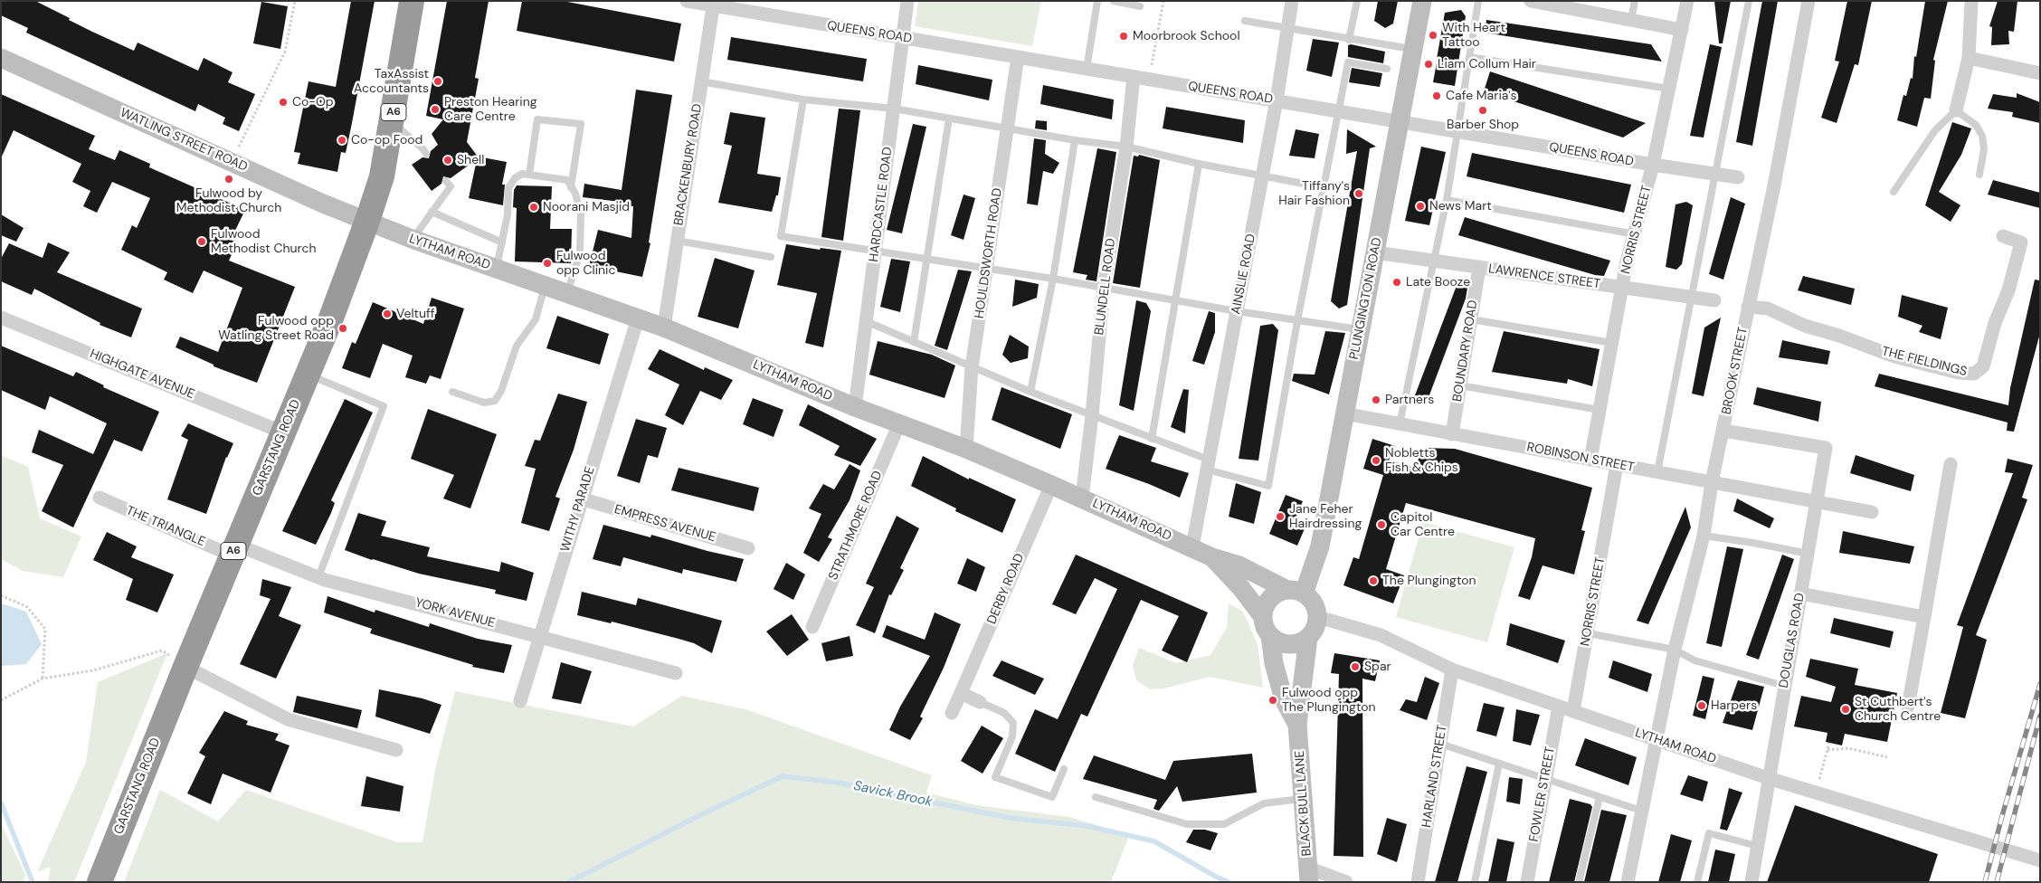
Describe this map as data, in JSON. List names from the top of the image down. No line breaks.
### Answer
{"streets":{"highway":["A6","GARSTANG ROAD"],"street":["QUEENS ROAD","WATLING STREET ROAD","BRACKENBURY ROAD","HARDCASTLE ROAD","NORRIS STREET","LYTHAM ROAD","HOULDSWORTH ROAD","AINSLIE ROAD","LAWRENCE STREET","BLUNDELL ROAD","PLUNGINGTON ROAD","BOUNDARY ROAD","THE FIELDINGS","BROOK STREET","HIGHGATE AVENUE","ROBINSON STREET","WITHY PARADE","EMPRESS AVENUE","STRATHMORE ROAD","THE TRIANGLE","DERBY ROAD","YORK AVENUE","DOUGLAS ROAD","HARLAND STREET","FOWLER STREET","BLACK BULL LANE"]},"crossings":[["QUEENS ROAD","BRACKENBURY ROAD"],["QUEENS ROAD","HARDCASTLE ROAD"],["QUEENS ROAD","NORRIS STREET"],["QUEENS ROAD","HOULDSWORTH ROAD"],["QUEENS ROAD","AINSLIE ROAD"],["QUEENS ROAD","BLUNDELL ROAD"],["QUEENS ROAD","PLUNGINGTON ROAD"],["WATLING STREET ROAD","LYTHAM ROAD"],["WATLING STREET ROAD","GARSTANG ROAD"],["BRACKENBURY ROAD","LYTHAM ROAD"],["HARDCASTLE ROAD","LYTHAM ROAD"],["NORRIS STREET","LYTHAM ROAD"],["NORRIS STREET","LAWRENCE STREET"],["NORRIS STREET","ROBINSON STREET"],["LYTHAM ROAD","HOULDSWORTH ROAD"],["LYTHAM ROAD","AINSLIE ROAD"],["LYTHAM ROAD","BLUNDELL ROAD"],["LYTHAM ROAD","PLUNGINGTON ROAD"],["LYTHAM ROAD","BROOK STREET"],["LYTHAM ROAD","GARSTANG ROAD"],["LYTHAM ROAD","WITHY PARADE"],["LYTHAM ROAD","STRATHMORE ROAD"],["LYTHAM ROAD","DERBY ROAD"],["LYTHAM ROAD","DOUGLAS ROAD"],["LYTHAM ROAD","HARLAND STREET"],["LYTHAM ROAD","FOWLER STREET"],["LYTHAM ROAD","BLACK BULL LANE"],["LAWRENCE STREET","PLUNGINGTON ROAD"],["LAWRENCE STREET","BOUNDARY ROAD"],["PLUNGINGTON ROAD","ROBINSON STREET"],["PLUNGINGTON ROAD","BLACK BULL LANE"],["BOUNDARY ROAD","ROBINSON STREET"],["THE FIELDINGS","BROOK STREET"],["BROOK STREET","ROBINSON STREET"],["BROOK STREET","DOUGLAS ROAD"],["HIGHGATE AVENUE","GARSTANG ROAD"],["GARSTANG ROAD","THE TRIANGLE"],["GARSTANG ROAD","YORK AVENUE"],["ROBINSON STREET","DOUGLAS ROAD"],["WITHY PARADE","EMPRESS AVENUE"],["WITHY PARADE","YORK AVENUE"],["THE TRIANGLE","YORK AVENUE"]],"water":["Savick Brook"],"places":["With Heart Tattoo","Moorbrook School","Liam Collum Hair","TaxAssist Accountants","Cafe Maria's","Co-Op","Preston Hearing Care Centre","Barber Shop","Co-op Food","Shell","Fulwood by Methodist Church","Tiffany's Hair Fashion","News Mart","Noorani Masjid","Fulwood Methodist Church","Fulwood opp Clinic","Late Booze","Veltuff","Fulwood opp Watling Street Road","Partners","Nobletts Fish & Chips","Jane Feher Hairdressing","Capitol Car Centre","The Plungington","Spar","Fulwood opp The Plungington","Harpers","St Cuthbert's Church Centre"]}
